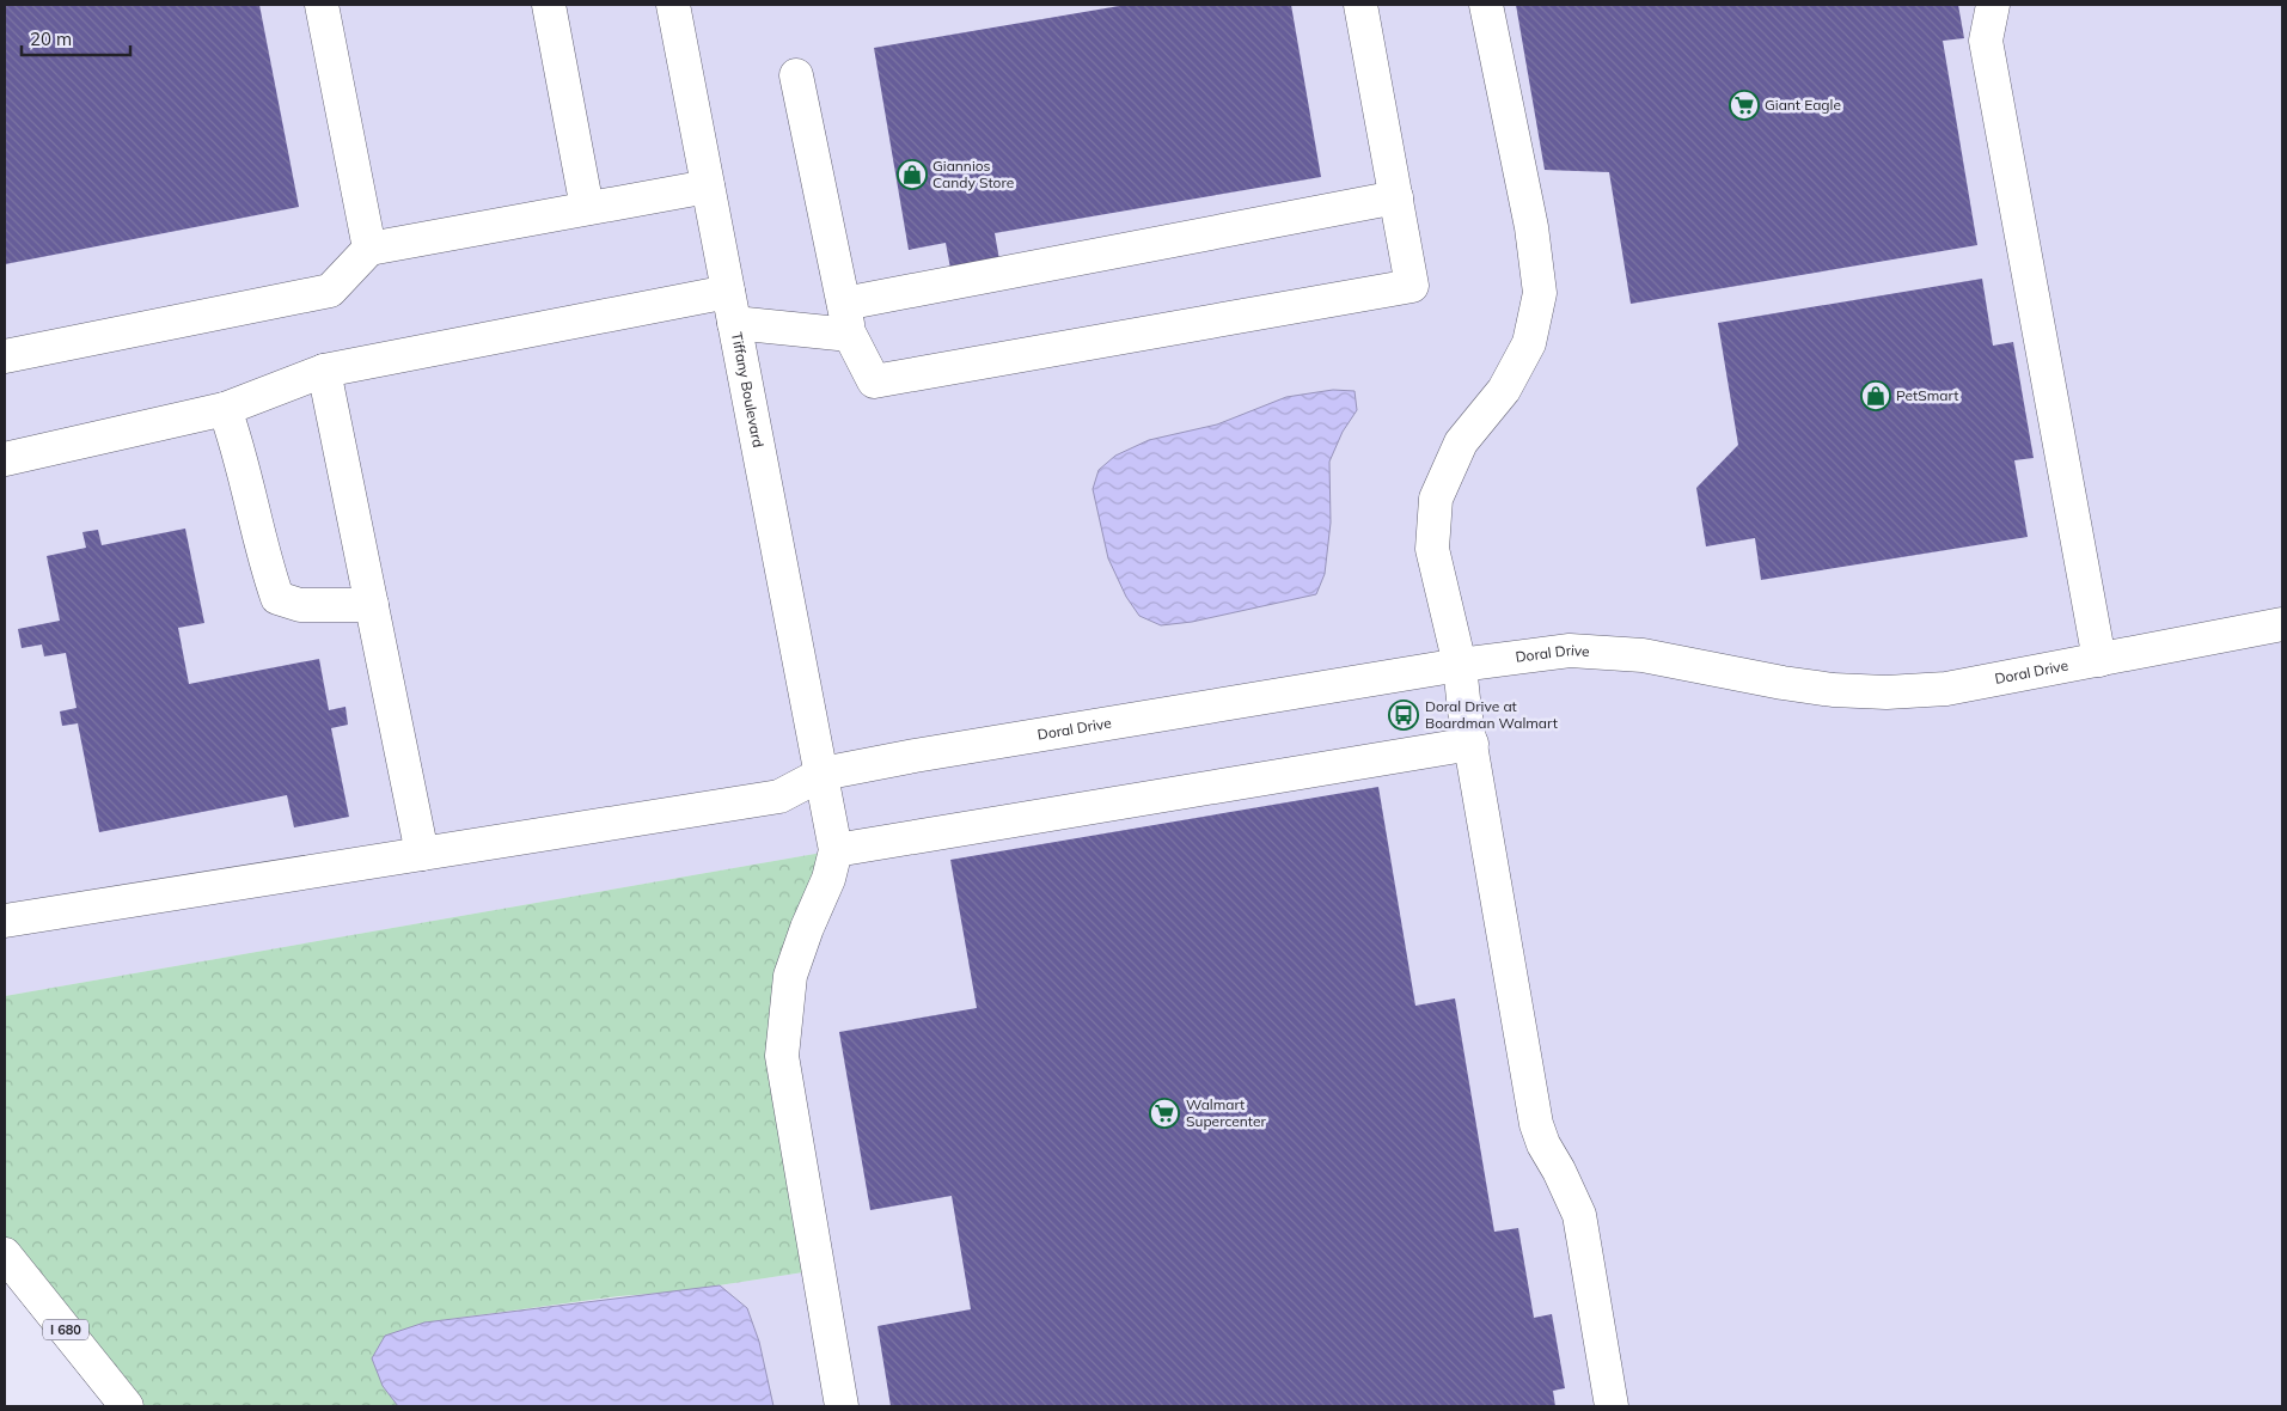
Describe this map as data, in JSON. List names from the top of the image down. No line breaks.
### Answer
{"streets":{"main road":["Tiffany Boulevard","Doral Drive","I 680"]},"crossings":[["Tiffany Boulevard","Doral Drive"]],"places":{"supermarket":["Giant Eagle","Walmart Supercenter"],"shop":["Giannios Candy Store","PetSmart"],"bus stop":["Doral Drive at Boardman Walmart"]},"scale_bar":"20 m"}
